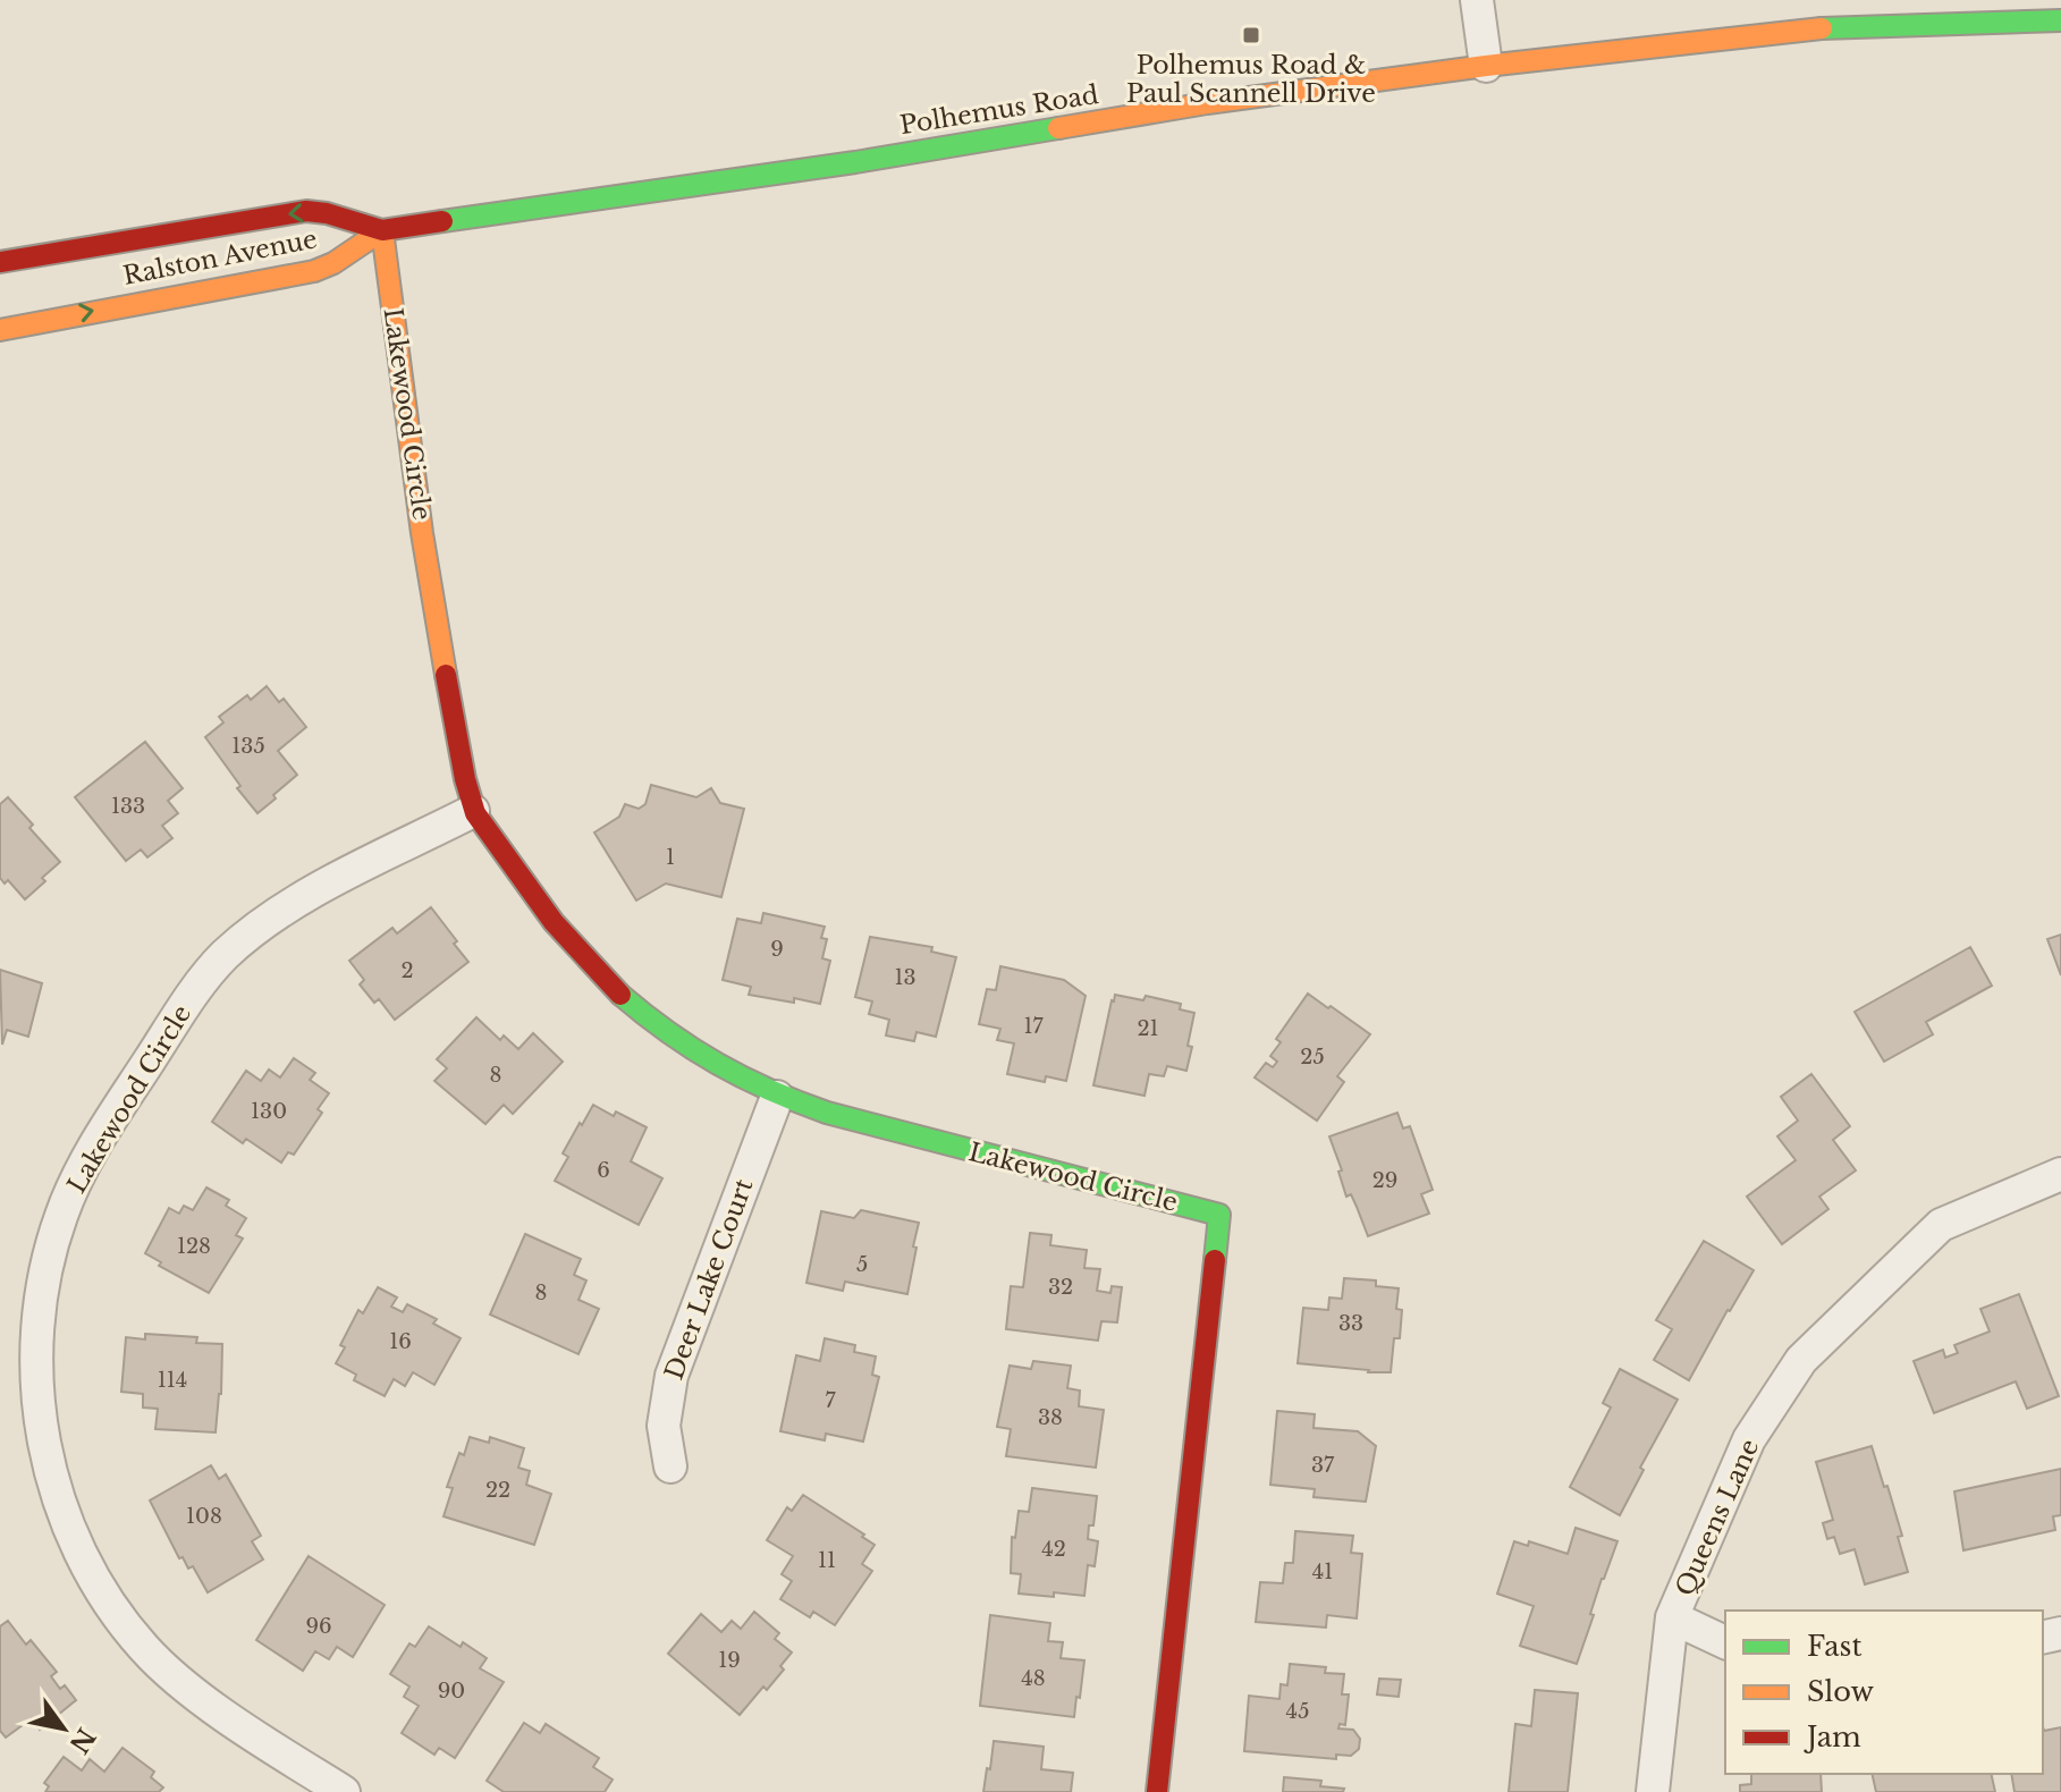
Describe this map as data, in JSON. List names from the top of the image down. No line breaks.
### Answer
{"streets":{"main road":["Polhemus Road","Ralston Avenue","Lakewood Circle"],"street":["Deer Lake Court","Queens Lane"]},"crossings":[["Polhemus Road","Ralston Avenue"],["Polhemus Road","Lakewood Circle"],["Ralston Avenue","Lakewood Circle"],["Lakewood Circle","Deer Lake Court"]],"places":{"transit":["Polhemus Road & Paul Scannell Drive"]},"house_numbers":["135","133","1","9","2","13","17","21","25","8","130","6","29","128","5","32","8","33","16","114","7","38","37","22","108","42","11","41","96","19","48","90","45"],"legend":["Fast","Slow","Jam"],"north":"bottom right"}
